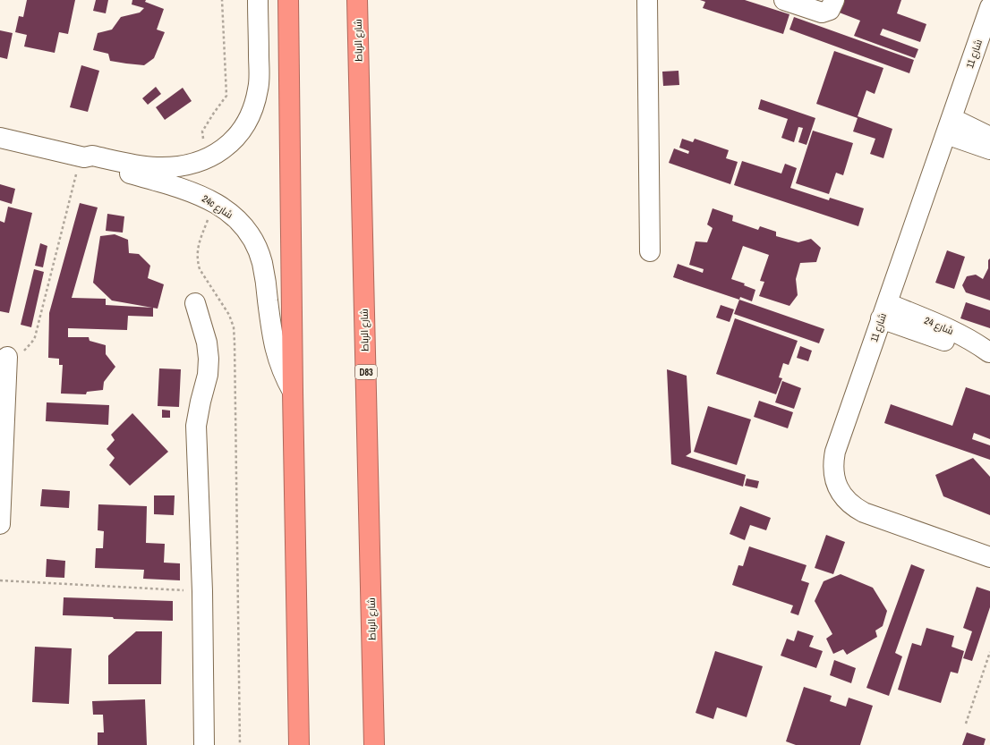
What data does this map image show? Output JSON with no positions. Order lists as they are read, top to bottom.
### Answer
{
  "streets": {
    "highway": ["شارع الرباط", "D83"],
    "street": ["شارع 11", "24c شارع", "شارع 24"]
  },
  "crossings": [
    ["شارع 11", "شارع 24"]
  ]
}
